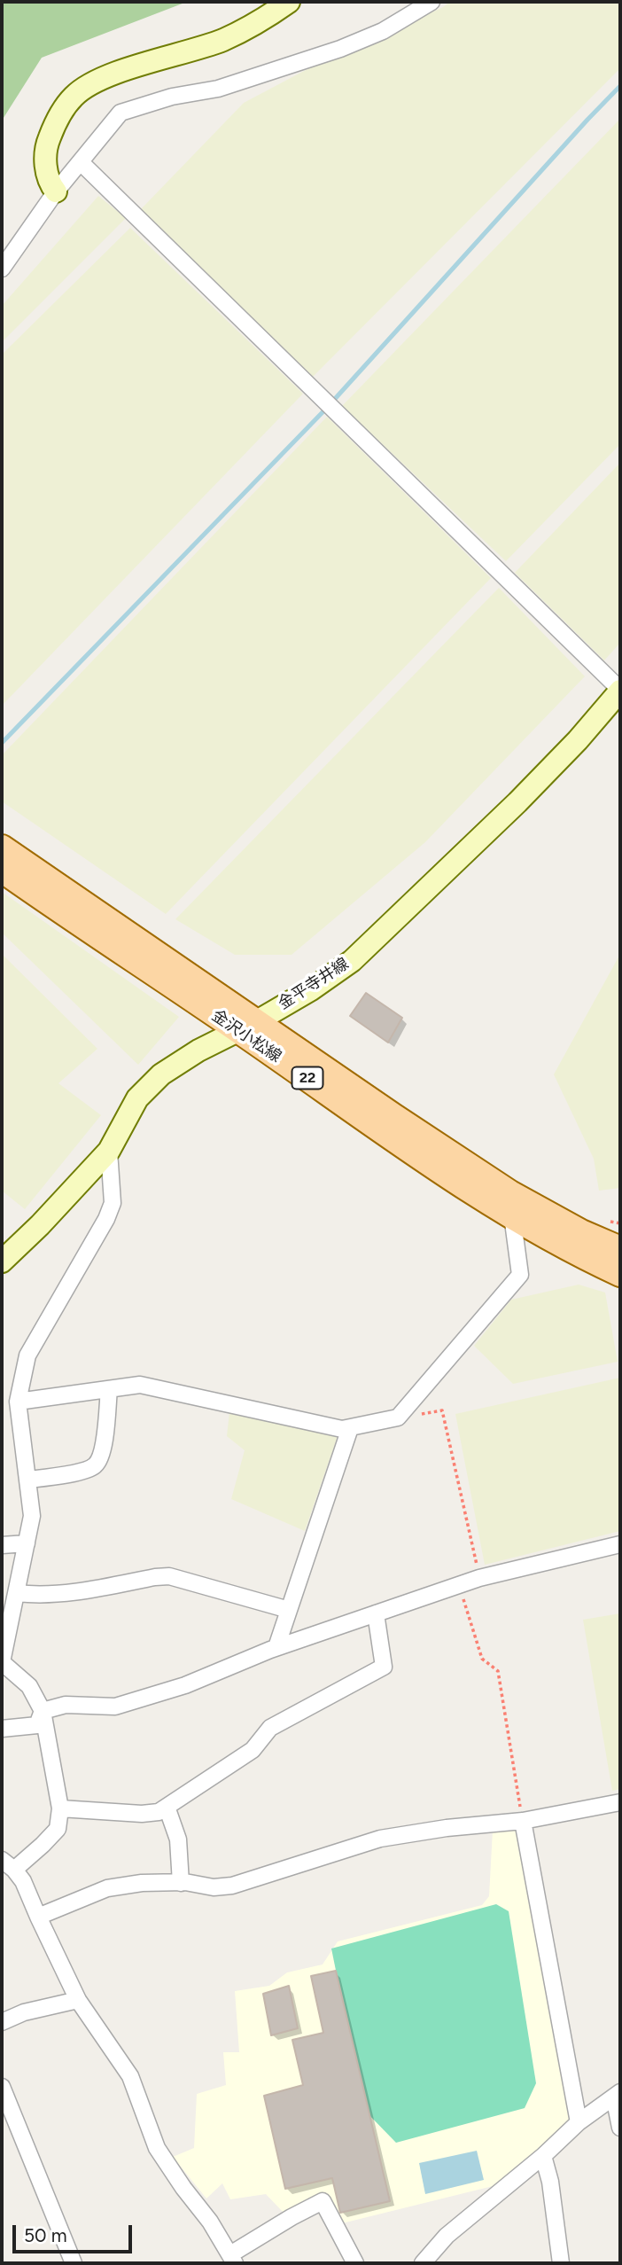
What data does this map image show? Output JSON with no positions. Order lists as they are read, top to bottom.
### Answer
{
  "streets": {
    "main road": ["金平寺井線", "金沢小松線", "22"]
  },
  "crossings": [
    ["金平寺井線", "金沢小松線"]
  ],
  "scale_bar": "50 m"
}
